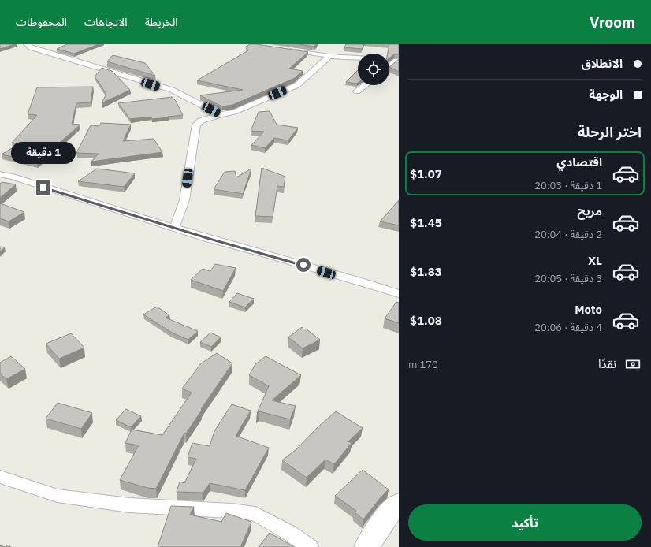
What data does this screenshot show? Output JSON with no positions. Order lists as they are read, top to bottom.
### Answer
{
  "page": {
    "header": "Vroom",
    "nav": ["الخريطة", "الاتجاهات", "المحفوظات"],
    "banner": ["الانطلاق", "الوجهة"],
    "heading": "اختر الرحلة",
    "bubble": "1 دقيقة",
    "list": [
      {
        "name": "اقتصادي",
        "note": "1 دقيقة · 20:03",
        "value": "$1.07"
      },
      {
        "name": "مريح",
        "note": "2 دقيقة · 20:04",
        "value": "$1.45"
      },
      {
        "name": "XL",
        "note": "3 دقيقة · 20:05",
        "value": "$1.83"
      },
      {
        "name": "Moto",
        "note": "4 دقيقة · 20:06",
        "value": "$1.08"
      }
    ],
    "pay": ["نقدًا", "170 m"],
    "buttons": "تأكيد"
  }
}
